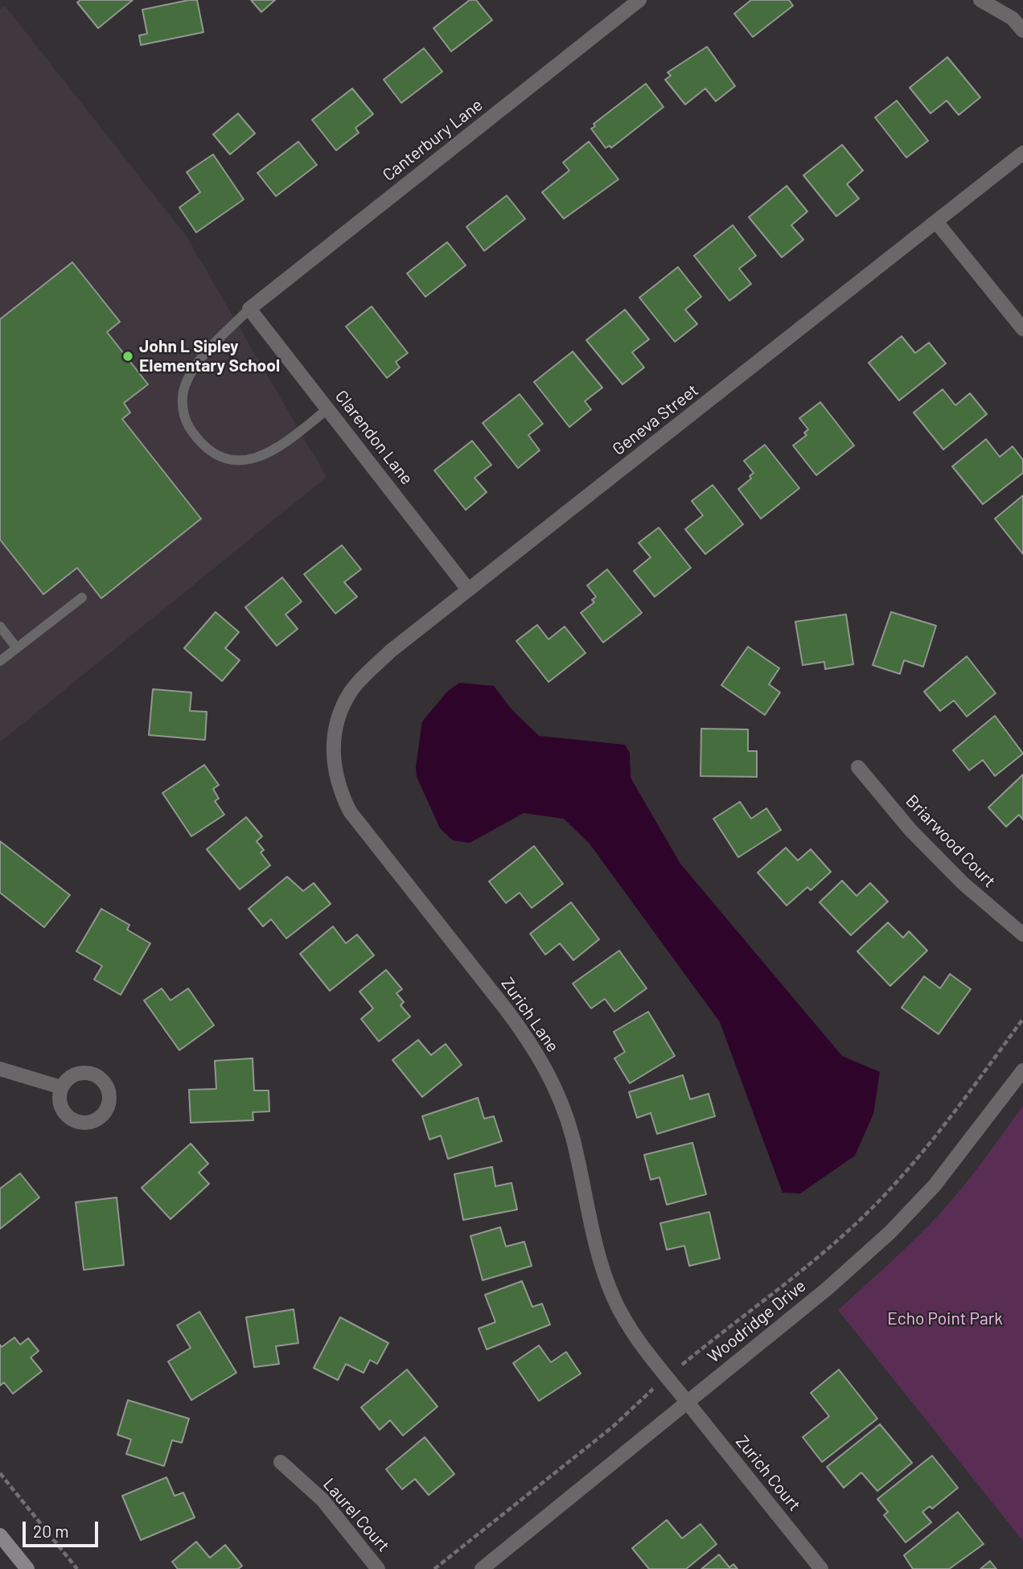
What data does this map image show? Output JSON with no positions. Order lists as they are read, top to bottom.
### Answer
{
  "streets": {
    "street": [
      "Canterbury Lane",
      "Geneva Street",
      "Clarendon Lane",
      "Briarwood Court",
      "Zurich Lane",
      "Woodridge Drive",
      "Zurich Court",
      "Laurel Court"
    ]
  },
  "crossings": [
    ["Canterbury Lane", "Clarendon Lane"],
    ["Geneva Street", "Clarendon Lane"],
    ["Geneva Street", "Zurich Lane"],
    ["Zurich Lane", "Woodridge Drive"],
    ["Zurich Lane", "Zurich Court"],
    ["Woodridge Drive", "Zurich Court"]
  ],
  "parks": ["Echo Point Park"],
  "places": ["John L Sipley Elementary School"],
  "scale_bar": "20 m"
}
